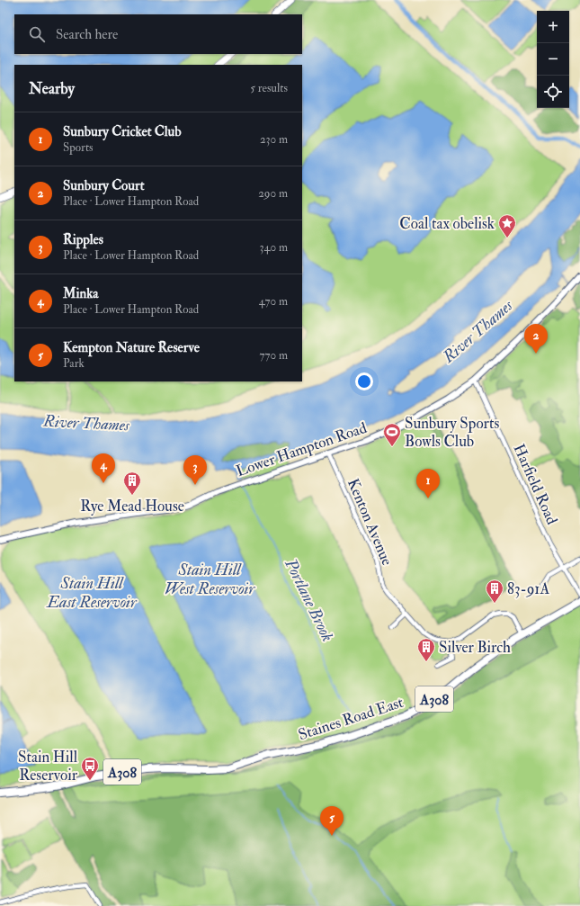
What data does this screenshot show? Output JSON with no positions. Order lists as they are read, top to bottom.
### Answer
{
  "streets": {
    "highway": ["A308", "Staines Road East"],
    "street": ["Lower Hampton Road", "Harfield Road", "Kenton Avenue"]
  },
  "crossings": [
    ["Lower Hampton Road", "Harfield Road"],
    ["Lower Hampton Road", "Kenton Avenue"]
  ],
  "water": [
    "River Thames",
    "Stain Hill West Reservoir",
    "Stain Hill East Reservoir",
    "Portlane Brook"
  ],
  "places": {
    "place": ["Coal tax obelisk"],
    "sports": ["Sunbury Sports Bowls Club"],
    "building": ["Rye Mead House", "83-91A", "Silver Birch"],
    "bus stop": ["Stain Hill Reservoir"]
  },
  "page": {
    "map_buttons": ["+", "−"],
    "search": "Search here",
    "heading": ["Nearby", "5 results"],
    "list": [
      {
        "mark": "1",
        "name": "Sunbury Cricket Club",
        "note": "Sports",
        "value": "230 m"
      },
      {
        "mark": "2",
        "name": "Sunbury Court",
        "note": "Place · Lower Hampton Road",
        "value": "290 m"
      },
      {
        "mark": "3",
        "name": "Ripples",
        "note": "Place · Lower Hampton Road",
        "value": "340 m"
      },
      {
        "mark": "4",
        "name": "Minka",
        "note": "Place · Lower Hampton Road",
        "value": "470 m"
      },
      {
        "mark": "5",
        "name": "Kempton Nature Reserve",
        "note": "Park",
        "value": "770 m"
      }
    ],
    "pins": [
      "2",
      "4",
      "3",
      "1",
      "5"
    ]
  }
}
